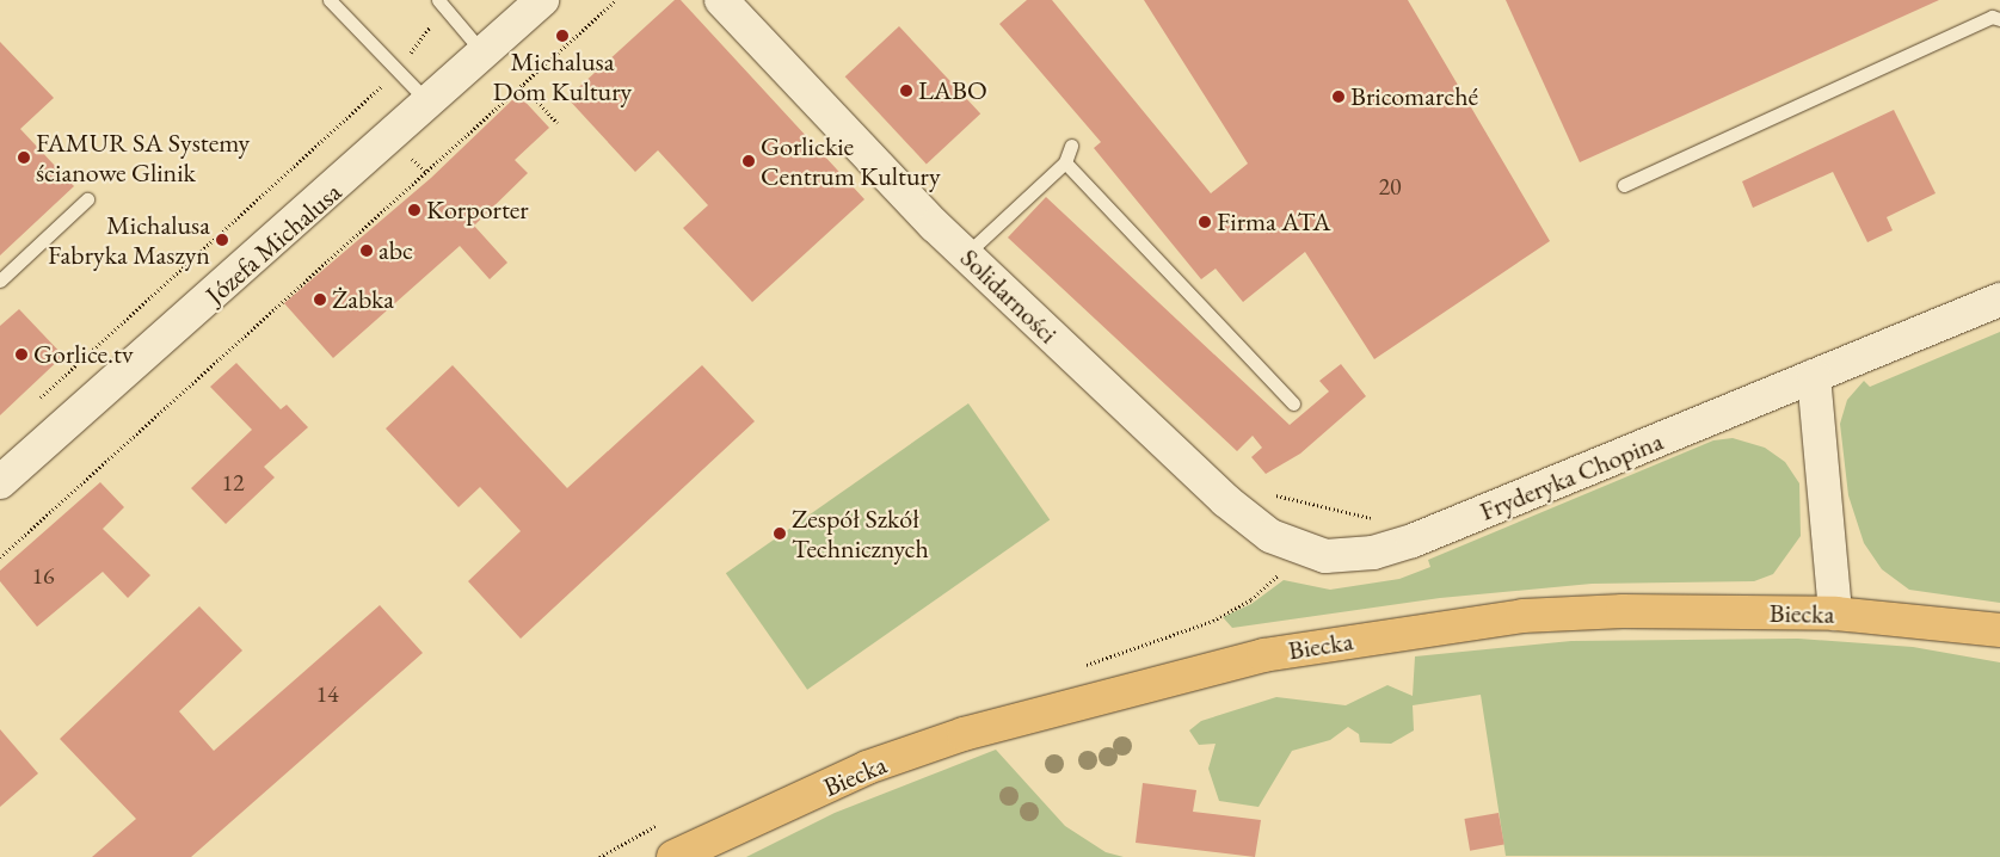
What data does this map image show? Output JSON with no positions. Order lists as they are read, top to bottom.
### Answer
{
  "streets": {
    "main road": ["Biecka"],
    "street": ["Józefa Michalusa", "Solidarności", "Fryderyka Chopina"]
  },
  "crossings": [
    ["Solidarności", "Fryderyka Chopina"]
  ],
  "places": [
    "Michalusa Dom Kultury",
    "LABO",
    "Bricomarché",
    "FAMUR SA Systemy ścianowe Glinik",
    "Gorlickie Centrum Kultury",
    "Korporter",
    "Firma ATA",
    "Michalusa Fabryka Maszyn",
    "abc",
    "Żabka",
    "Gorlice.tv",
    "Zespół Szkół Technicznych"
  ],
  "house_numbers": [
    "20",
    "12",
    "16",
    "14"
  ]
}
